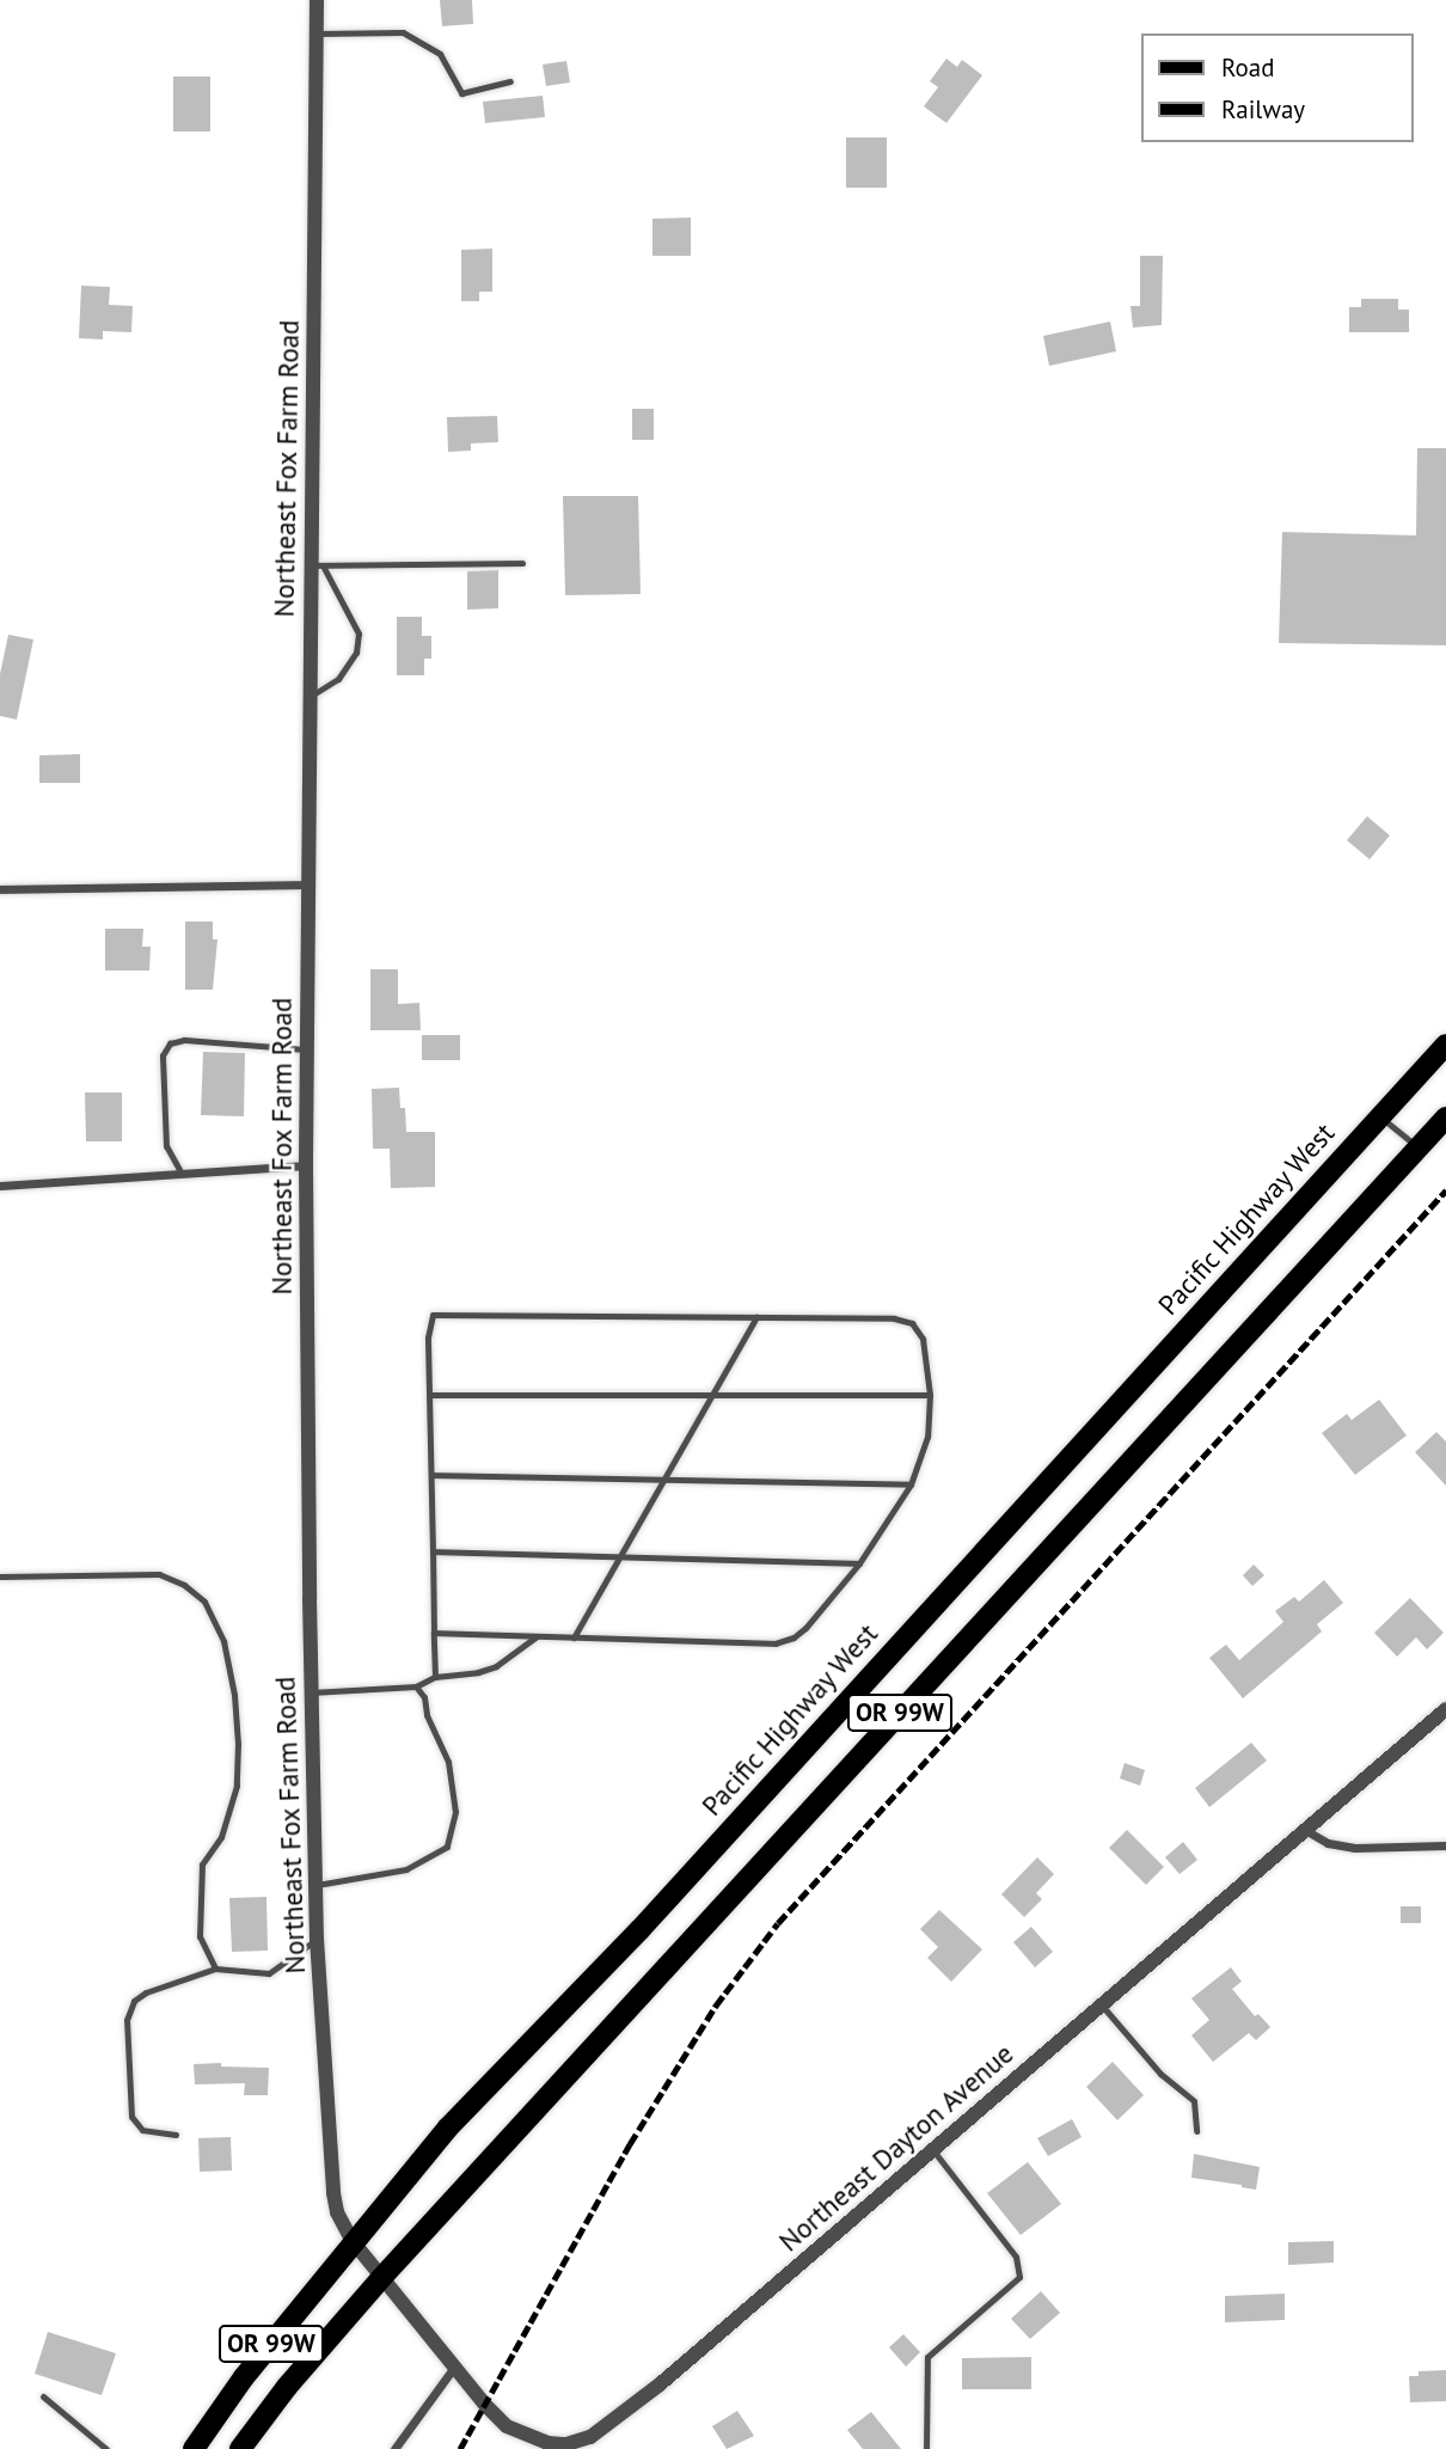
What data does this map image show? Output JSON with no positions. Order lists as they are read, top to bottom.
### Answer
{
  "streets": {
    "main road": ["Pacific Highway West", "OR 99W"],
    "street": ["Northeast Fox Farm Road", "Northeast Dayton Avenue"]
  },
  "crossings": [
    ["Northeast Fox Farm Road", "Pacific Highway West"],
    ["Northeast Fox Farm Road", "OR 99W"],
    ["Northeast Fox Farm Road", "Northeast Dayton Avenue"],
    ["OR 99W", "Northeast Dayton Avenue"]
  ],
  "legend": ["Road", "Railway"]
}
